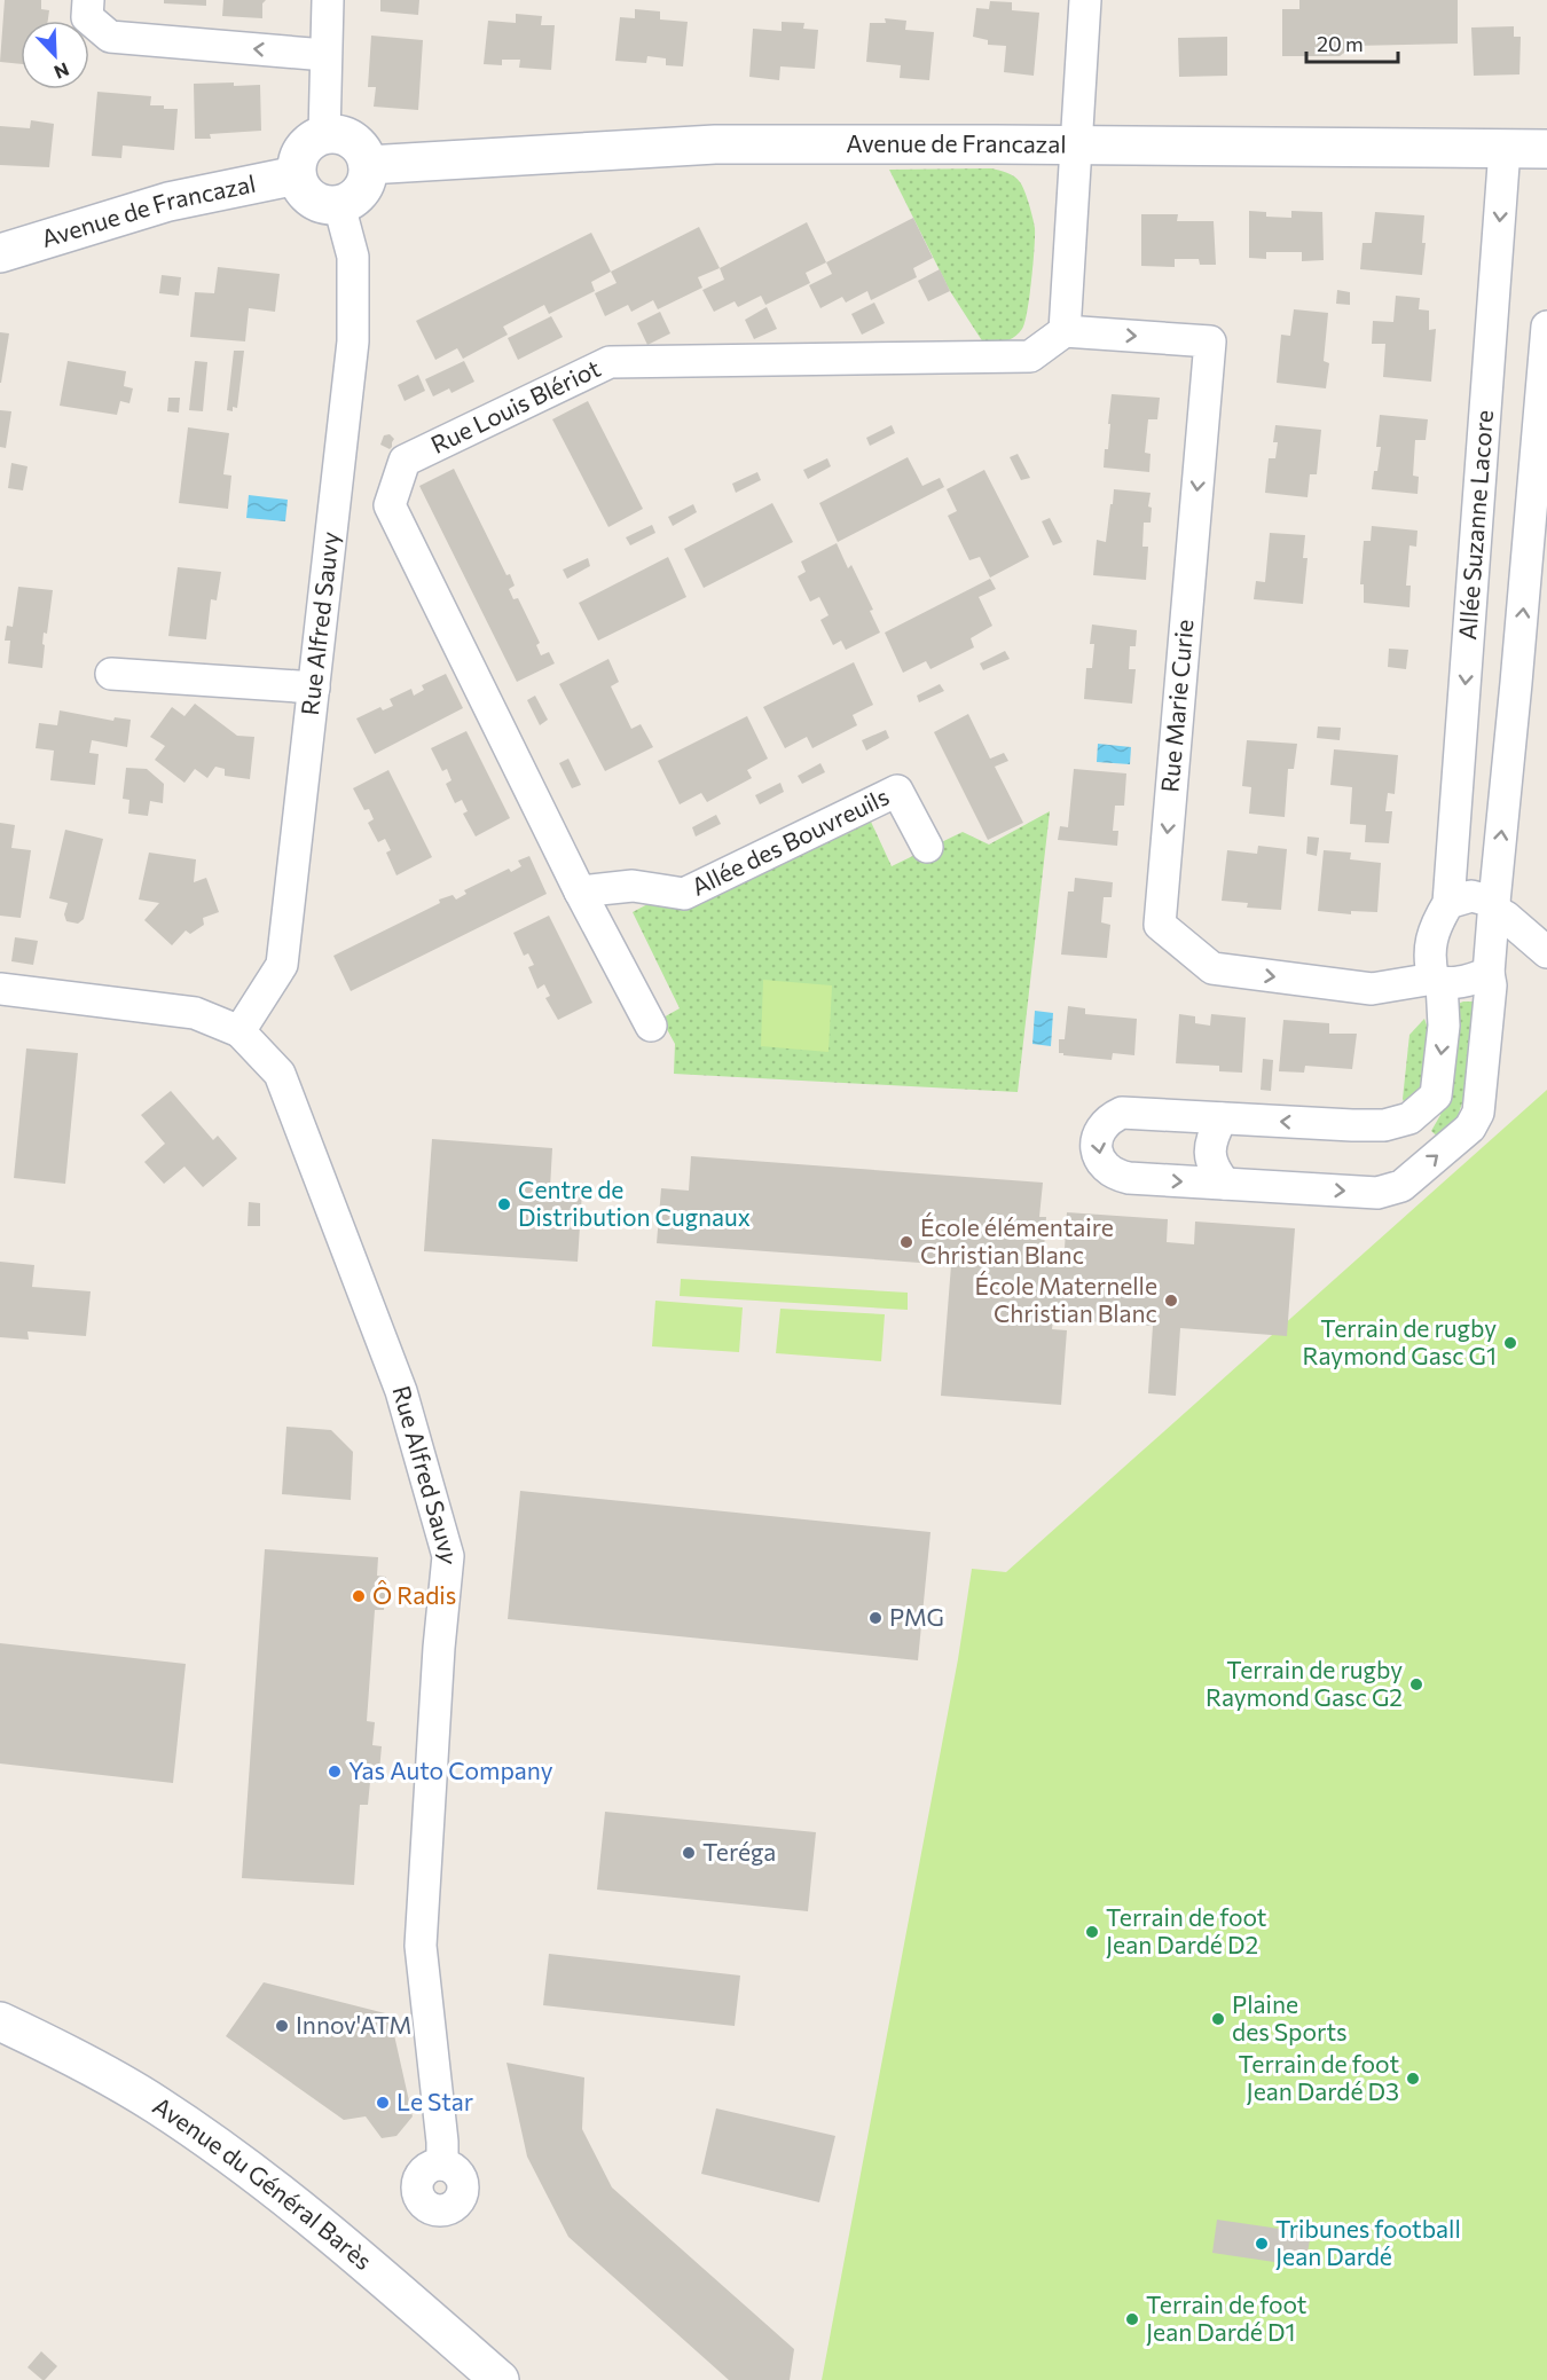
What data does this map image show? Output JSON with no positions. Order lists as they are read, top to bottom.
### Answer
{
  "streets": {
    "street": [
      "Avenue de Francazal",
      "Rue Louis Blériot",
      "Allée Suzanne Lacore",
      "Rue Alfred Sauvy",
      "Rue Marie Curie",
      "Allée des Bouvreuils",
      "Avenue du Général Barès"
    ]
  },
  "crossings": [
    ["Avenue de Francazal", "Allée Suzanne Lacore"],
    ["Avenue de Francazal", "Rue Alfred Sauvy"],
    ["Rue Louis Blériot", "Rue Marie Curie"],
    ["Rue Louis Blériot", "Allée des Bouvreuils"],
    ["Allée Suzanne Lacore", "Rue Marie Curie"]
  ],
  "places": [
    "Centre de Distribution Cugnaux",
    "École élémentaire Christian Blanc",
    "École Maternelle Christian Blanc",
    "Terrain de rugby Raymond Gasc G1",
    "Ô Radis",
    "PMG",
    "Terrain de rugby Raymond Gasc G2",
    "Yas Auto Company",
    "Teréga",
    "Terrain de foot Jean Dardé D2",
    "Plaine des Sports",
    "Innov'ATM",
    "Terrain de foot Jean Dardé D3",
    "Le Star",
    "Tribunes football Jean Dardé",
    "Terrain de foot Jean Dardé D1"
  ],
  "scale_bar": "20 m",
  "north": "bottom right"
}
